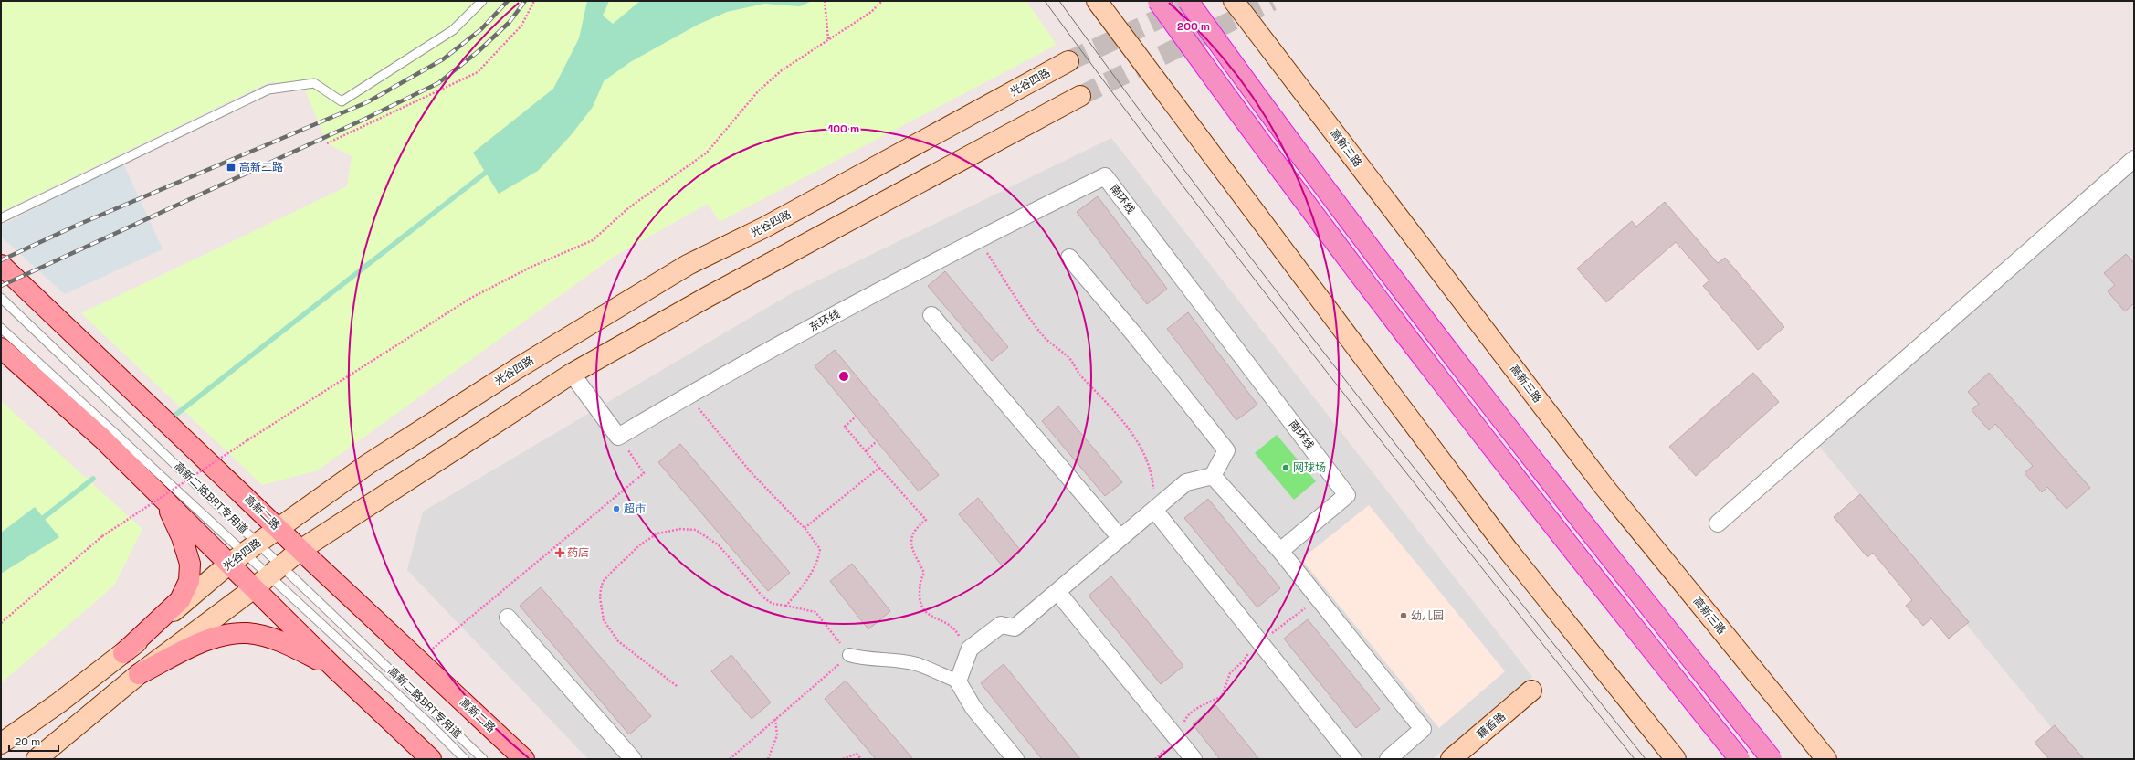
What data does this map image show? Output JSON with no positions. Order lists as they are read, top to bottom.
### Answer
{
  "streets": {
    "main road": [
      "光谷四路",
      "高新三路",
      "高新二路",
      "藕香路"
    ],
    "street": ["南环线", "东环线"],
    "lane": ["高新二路BRT专用道"]
  },
  "crossings": [
    ["光谷四路", "高新二路BRT专用道"],
    ["光谷四路", "高新二路"],
    ["南环线", "东环线"]
  ],
  "places": {
    "transit": ["高新二路"],
    "other": ["网球场", "超市", "幼儿园"],
    "health": ["药店"]
  },
  "scale_bar": "20 m",
  "rings": ["200 m", "100 m"]
}
